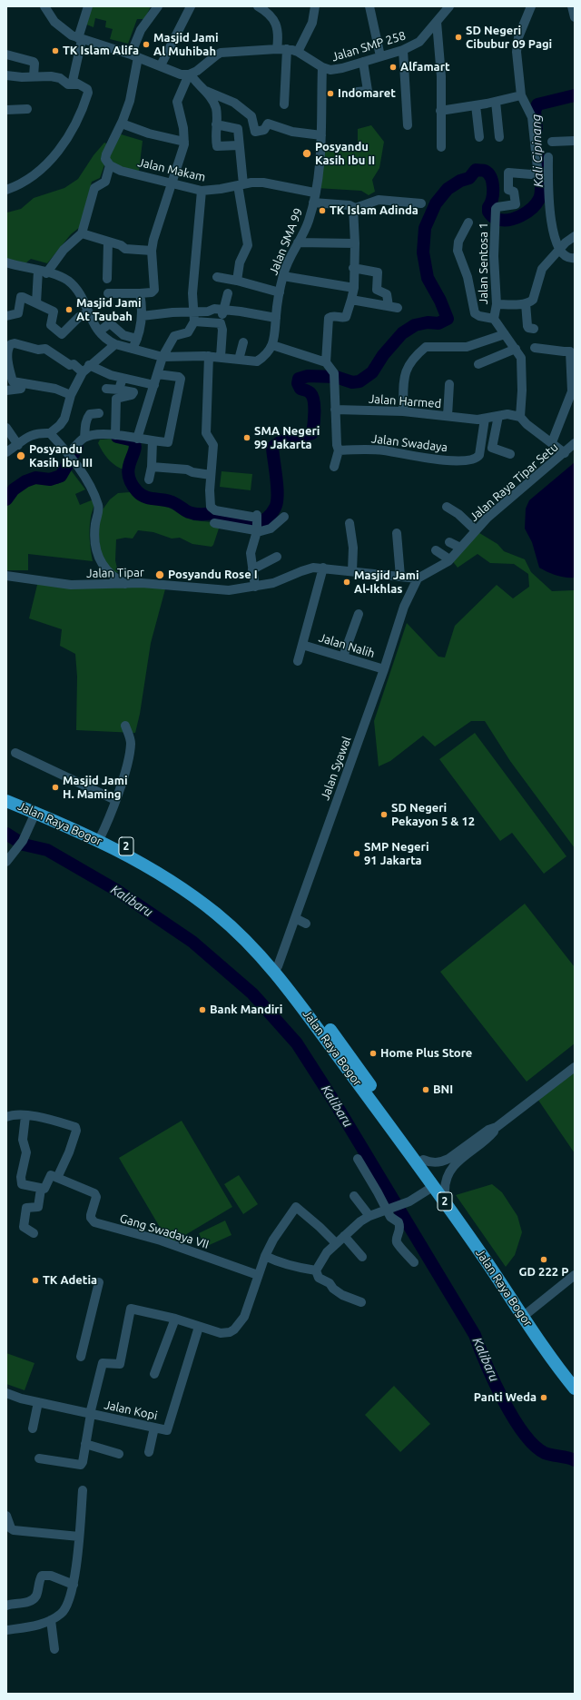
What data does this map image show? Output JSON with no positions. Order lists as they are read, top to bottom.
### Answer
{
  "streets": {
    "highway": ["Jalan Raya Bogor", "2"],
    "street": [
      "Jalan SMP 258",
      "Jalan Makam",
      "Jalan SMA 99",
      "Jalan Sentosa 1",
      "Jalan Harmed",
      "Jalan Swadaya",
      "Jalan Raya Tipar Setu",
      "Jalan Tipar",
      "Jalan Nalih",
      "Jalan Syawal",
      "Gang Swadaya VII",
      "Jalan Kopi"
    ]
  },
  "crossings": [
    ["Jalan SMP 258", "Jalan SMA 99"],
    ["Jalan Makam", "Jalan SMA 99"],
    ["Jalan Harmed", "Jalan Swadaya"],
    ["Jalan Raya Tipar Setu", "Jalan Tipar"],
    ["Jalan Raya Tipar Setu", "Jalan Syawal"],
    ["Jalan Tipar", "Jalan Syawal"],
    ["Jalan Nalih", "Jalan Syawal"],
    ["Jalan Syawal", "Jalan Raya Bogor"]
  ],
  "water": ["Kali Cipinang", "Kalibaru"],
  "places": [
    "SD Negeri Cibubur 09 Pagi",
    "Masjid Jami Al Muhibah",
    "TK Islam Alifa",
    "Alfamart",
    "Indomaret",
    "Posyandu Kasih Ibu II",
    "TK Islam Adinda",
    "Masjid Jami At Taubah",
    "SMA Negeri 99 Jakarta",
    "Posyandu Kasih Ibu III",
    "Posyandu Rose I",
    "Masjid Jami Al-Ikhlas",
    "Masjid Jami H. Maming",
    "SD Negeri Pekayon 5 & 12",
    "SMP Negeri 91 Jakarta",
    "Bank Mandiri",
    "Home Plus Store",
    "BNI",
    "GD 222 P",
    "TK Adetia",
    "Panti Weda"
  ]
}
